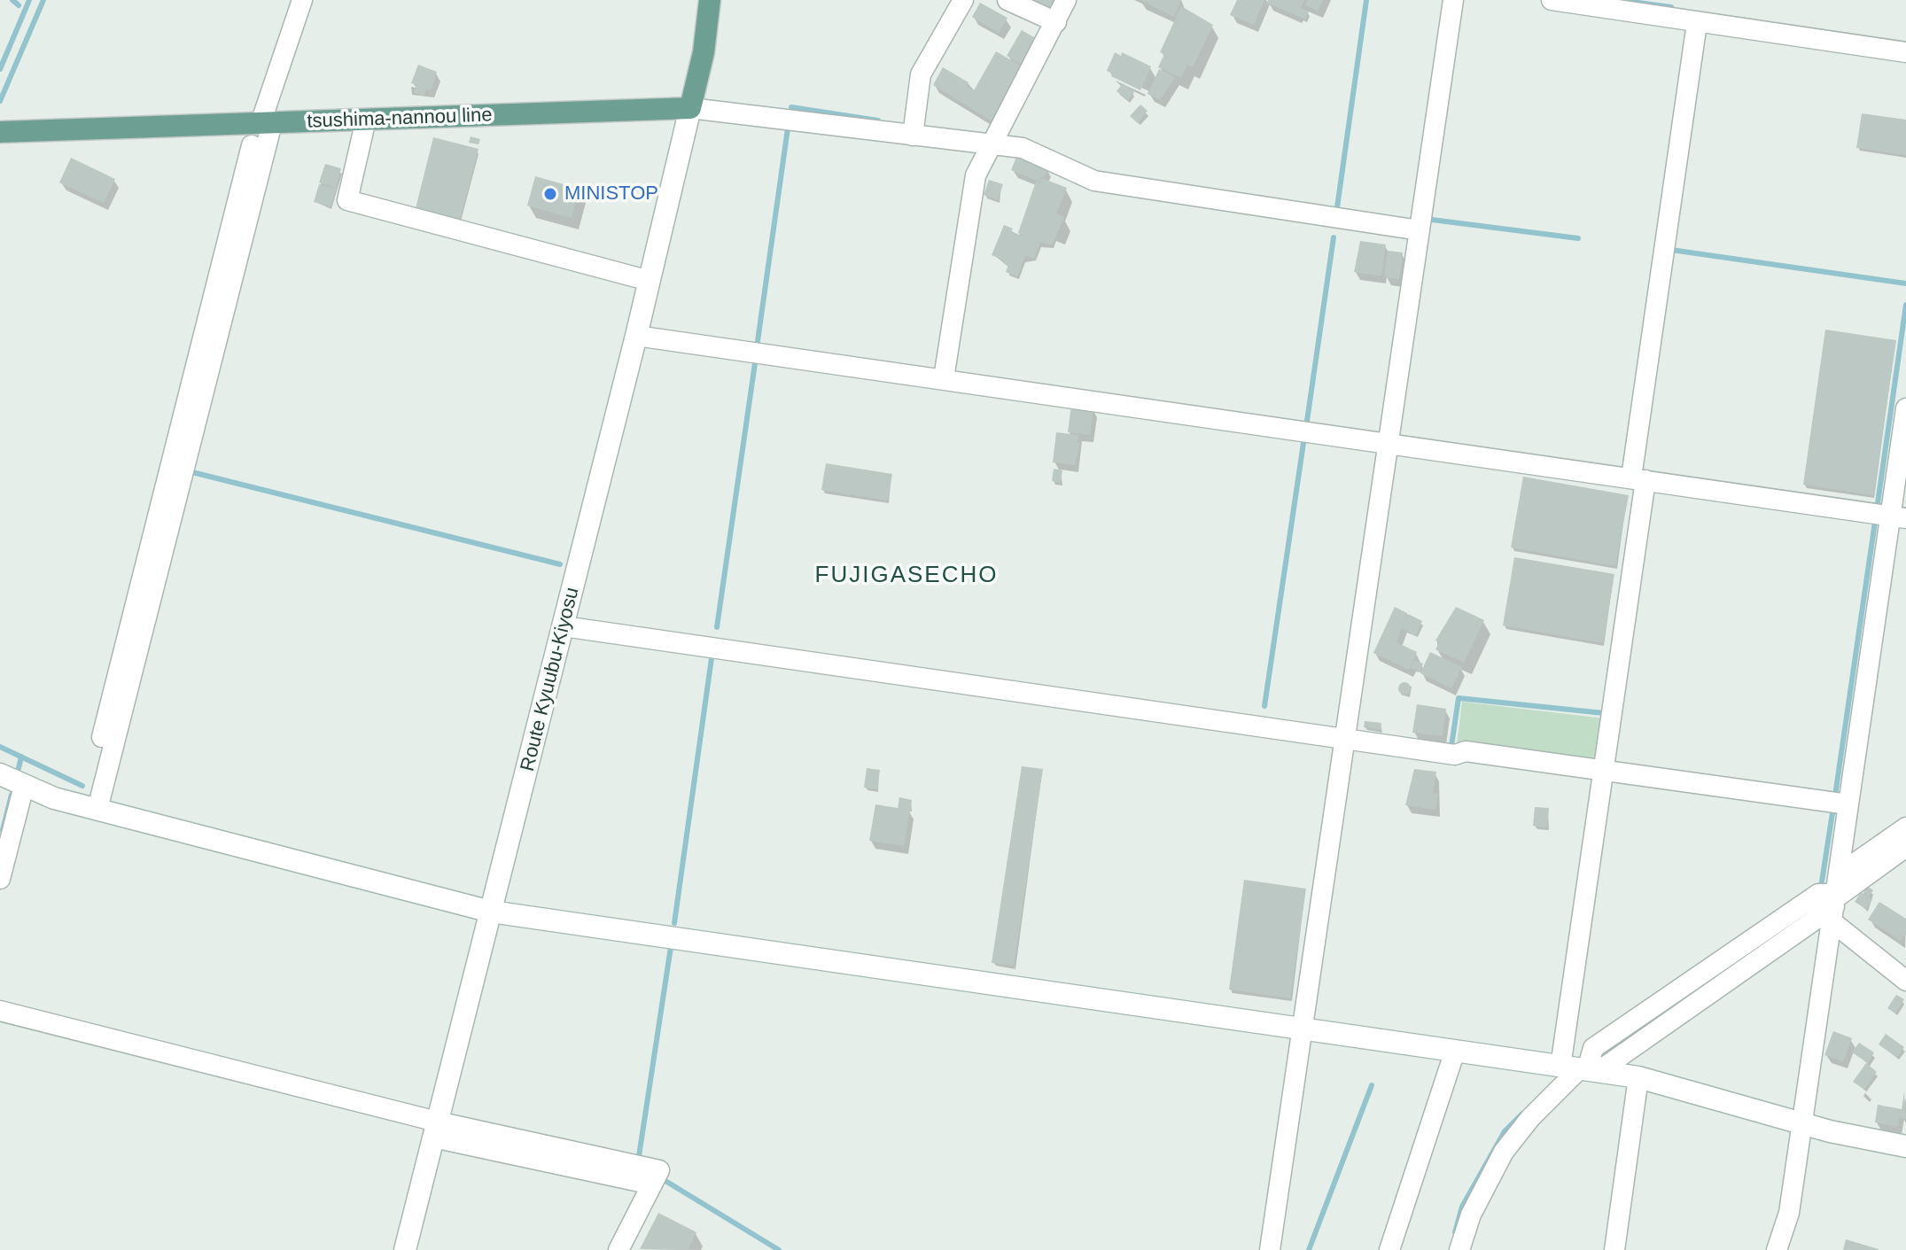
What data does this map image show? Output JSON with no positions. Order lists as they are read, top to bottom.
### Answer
{
  "streets": {
    "main road": ["tsushima-nannou line"],
    "street": ["Route Kyuubu-Kiyosu"]
  },
  "crossings": [
    ["tsushima-nannou line", "Route Kyuubu-Kiyosu"]
  ],
  "districts": ["FUJIGASECHO"],
  "places": ["MINISTOP"]
}
